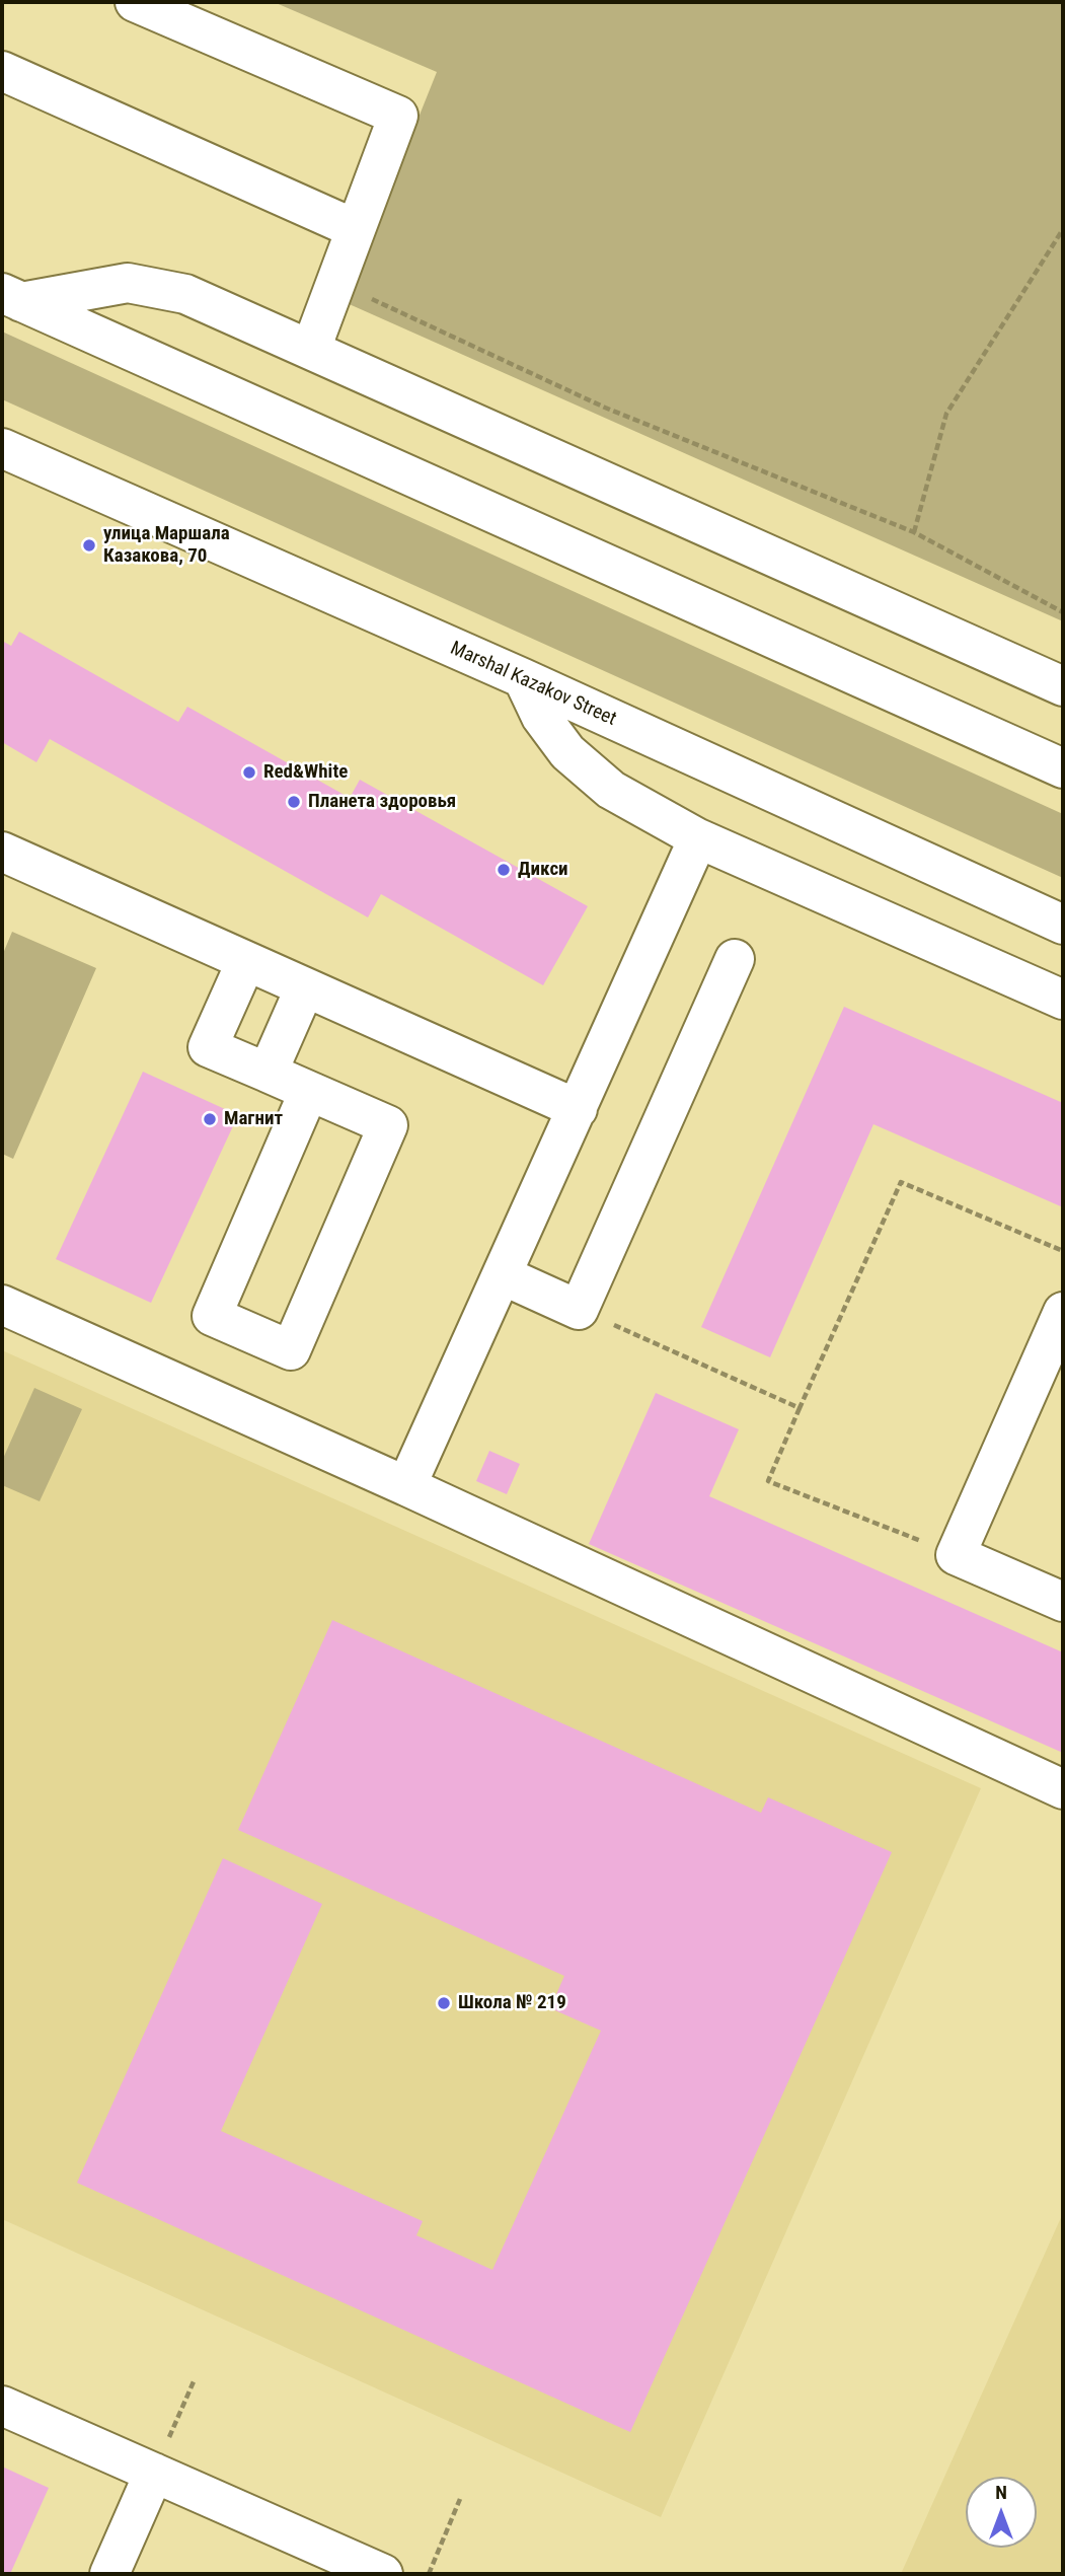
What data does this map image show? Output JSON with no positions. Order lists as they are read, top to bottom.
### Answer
{
  "streets": {
    "street": ["Marshal Kazakov Street"]
  },
  "places": [
    "улица Маршала Казакова, 70",
    "Red&White",
    "Планета здоровья",
    "Дикси",
    "Магнит",
    "Школа № 219"
  ],
  "north": "top"
}
